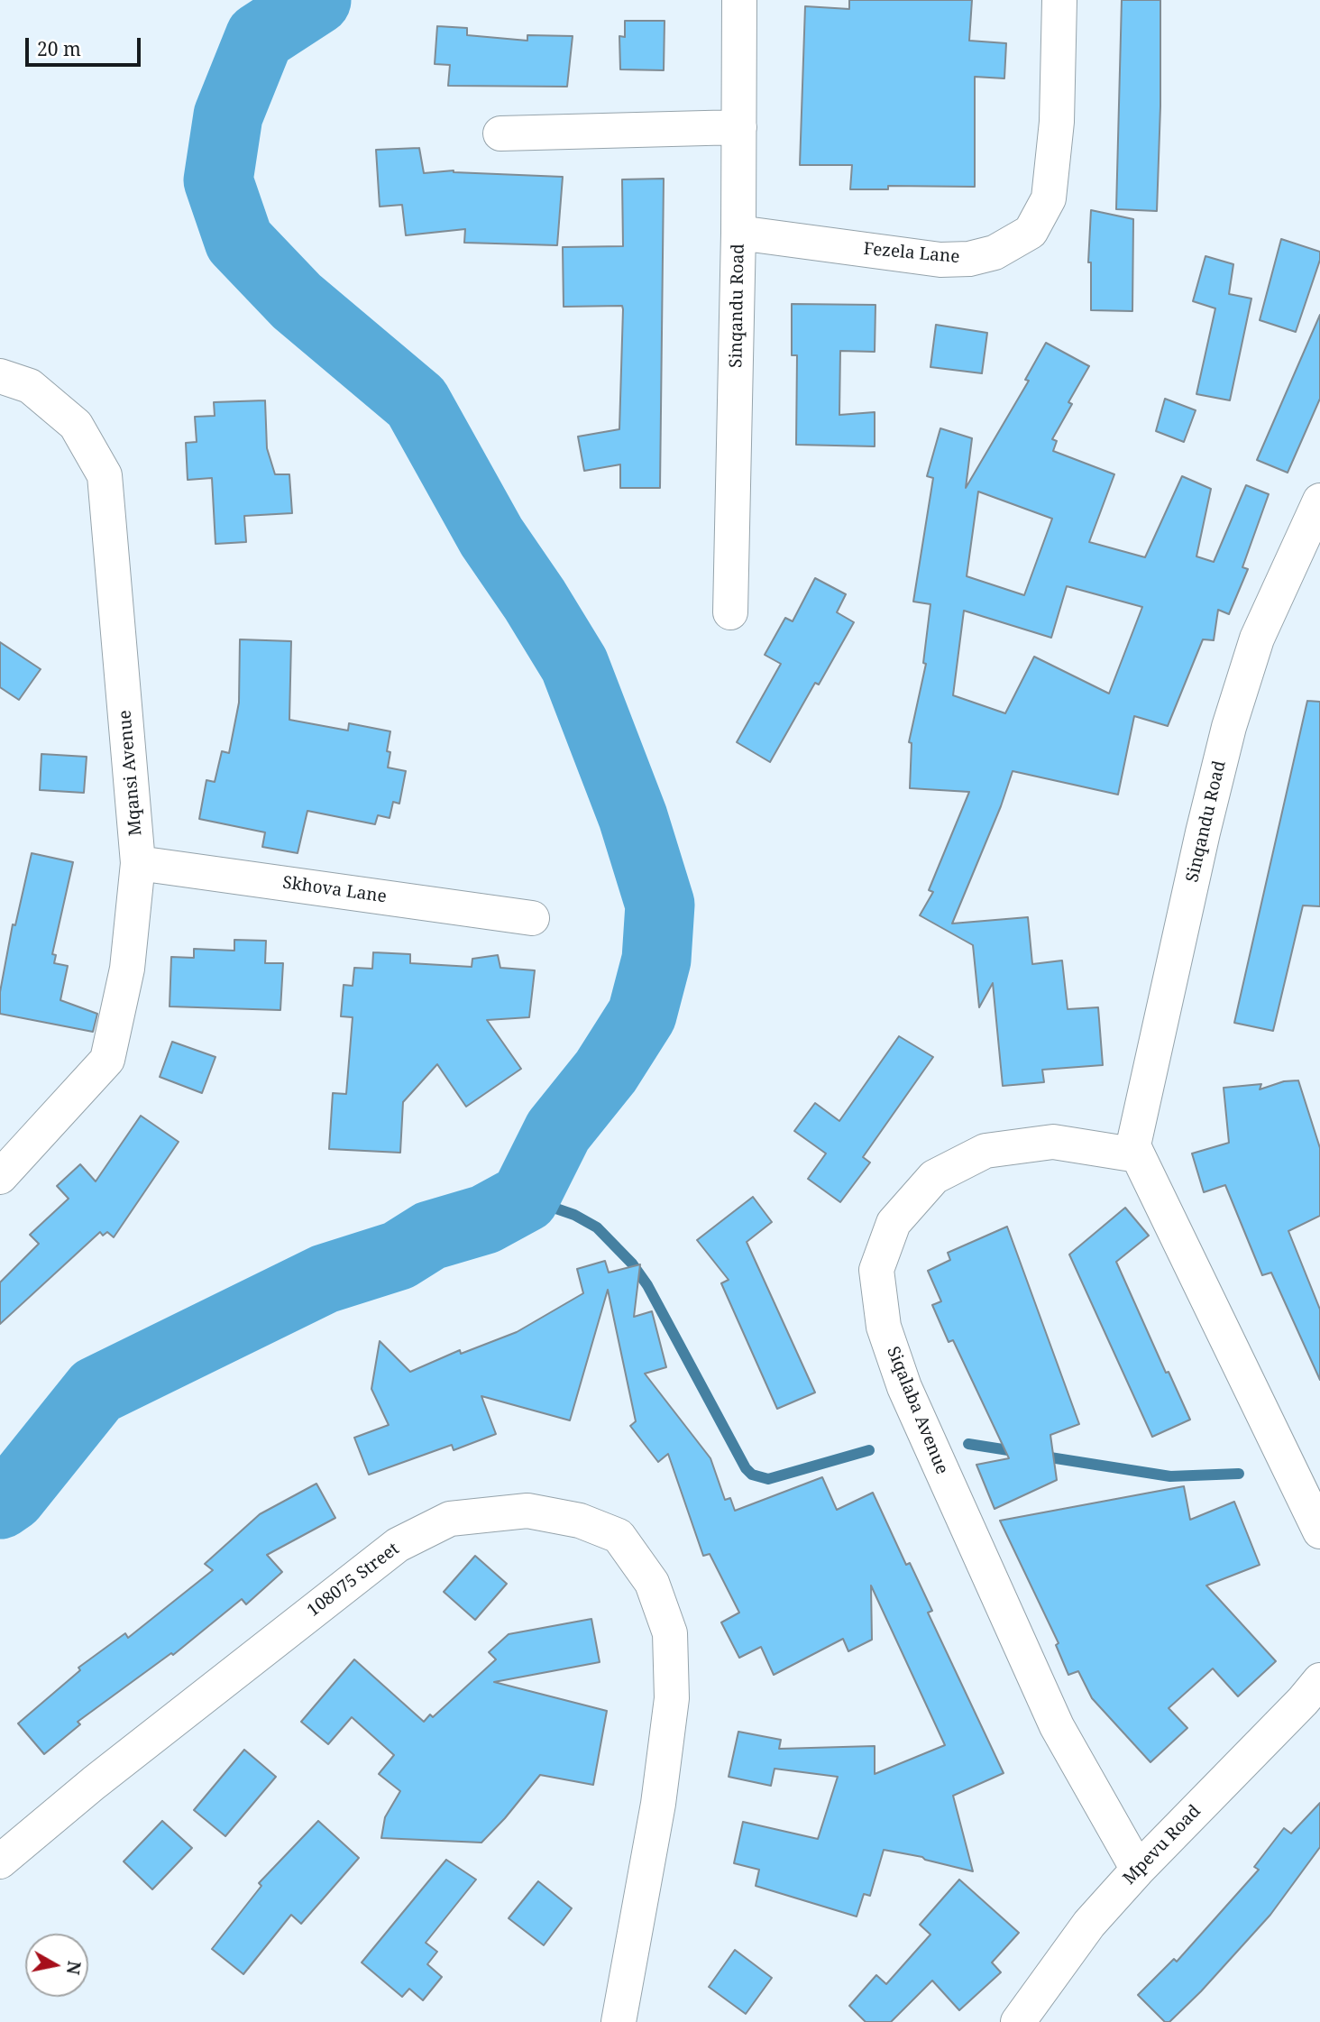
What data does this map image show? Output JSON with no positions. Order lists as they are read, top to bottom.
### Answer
{
  "streets": {
    "street": [
      "Fezela Lane",
      "Sinqandu Road",
      "Mqansi Avenue",
      "Skhova Lane",
      "Siqalaba Avenue",
      "108075 Street",
      "Mpevu Road"
    ]
  },
  "crossings": [
    ["Fezela Lane", "Sinqandu Road"],
    ["Sinqandu Road", "Siqalaba Avenue"],
    ["Mqansi Avenue", "Skhova Lane"],
    ["Siqalaba Avenue", "Mpevu Road"]
  ],
  "scale_bar": "20 m",
  "north": "right"
}
